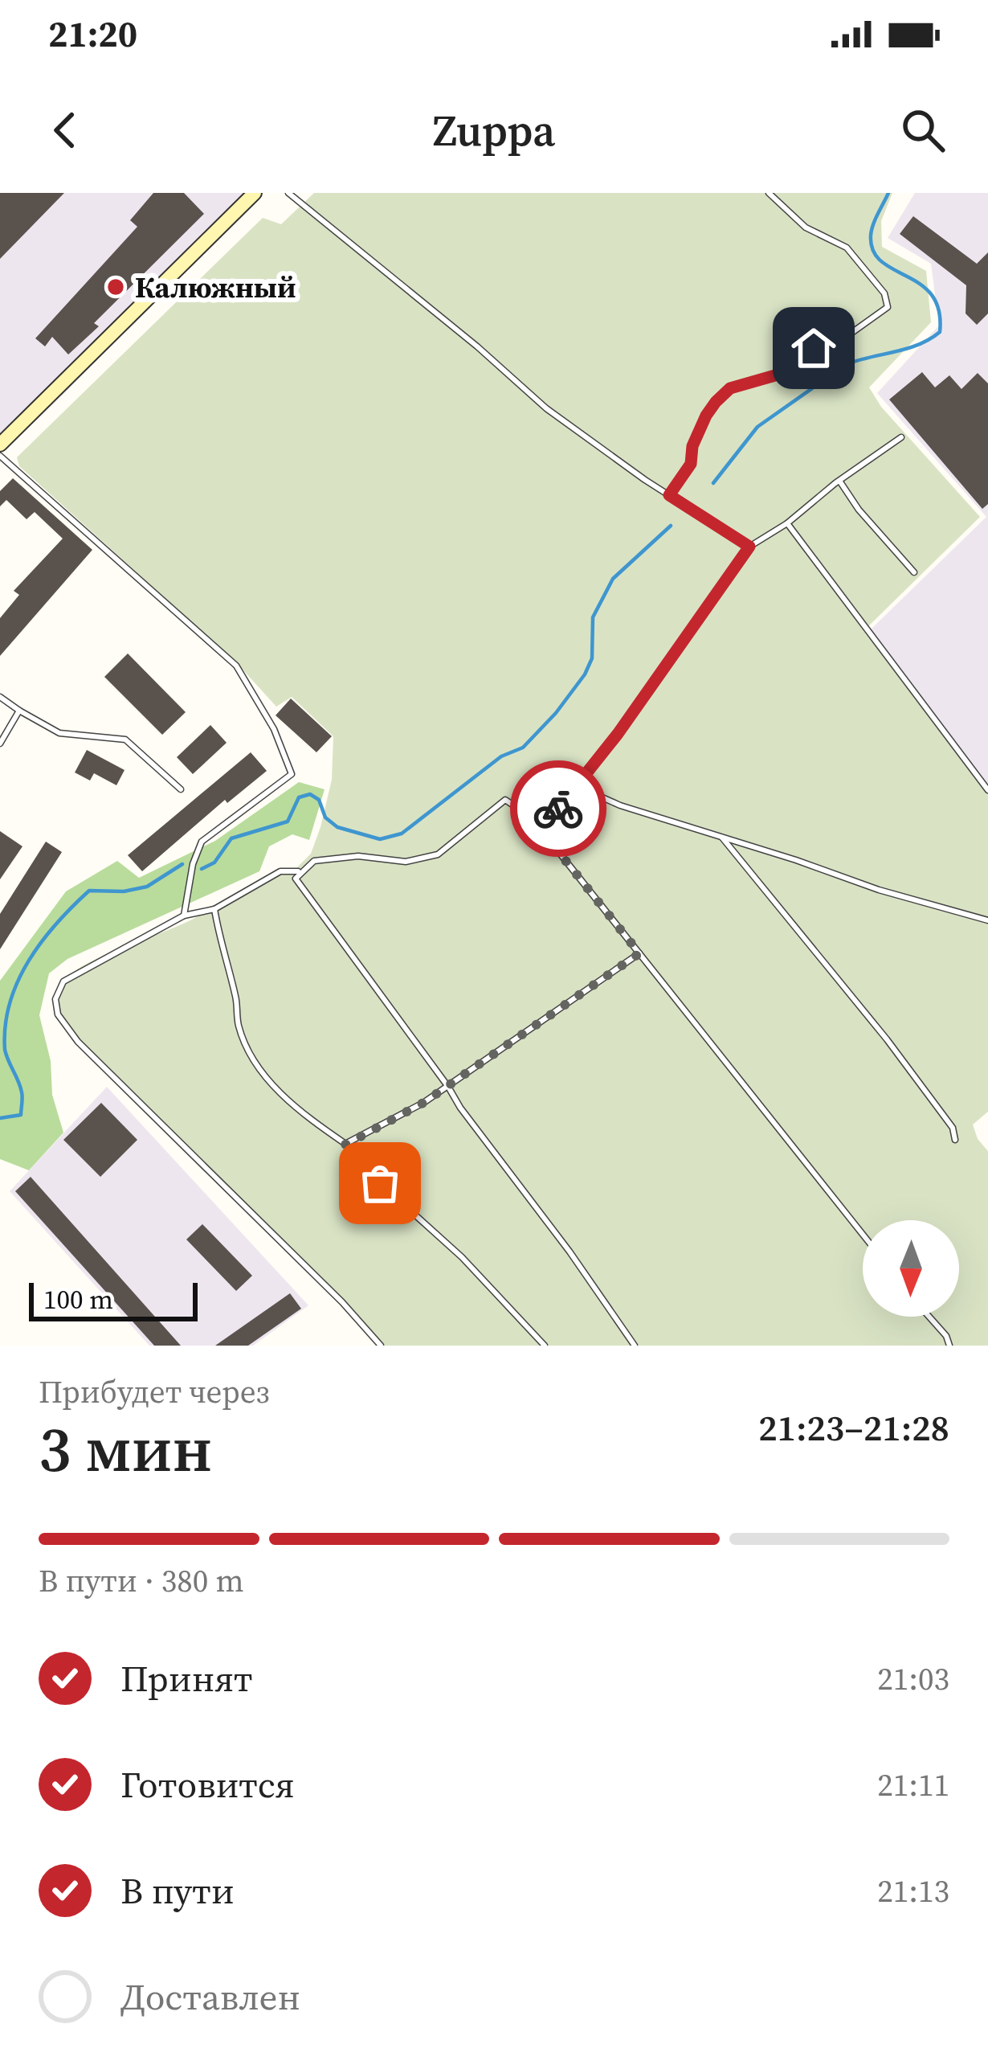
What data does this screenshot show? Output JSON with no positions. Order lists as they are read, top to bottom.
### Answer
{
  "places": ["Калюжный"],
  "scale_bar": "100 m",
  "north": "bottom",
  "page": {
    "status": "21:20",
    "header": "Zuppa",
    "scale": "100 m",
    "heading": ["3 мин", "Прибудет через", "21:23–21:28"],
    "bar": "В пути · 380 m",
    "list": [
      ["Принят", "21:03"],
      ["Готовится", "21:11"],
      ["В пути", "21:13"],
      "Доставлен"
    ]
  }
}
